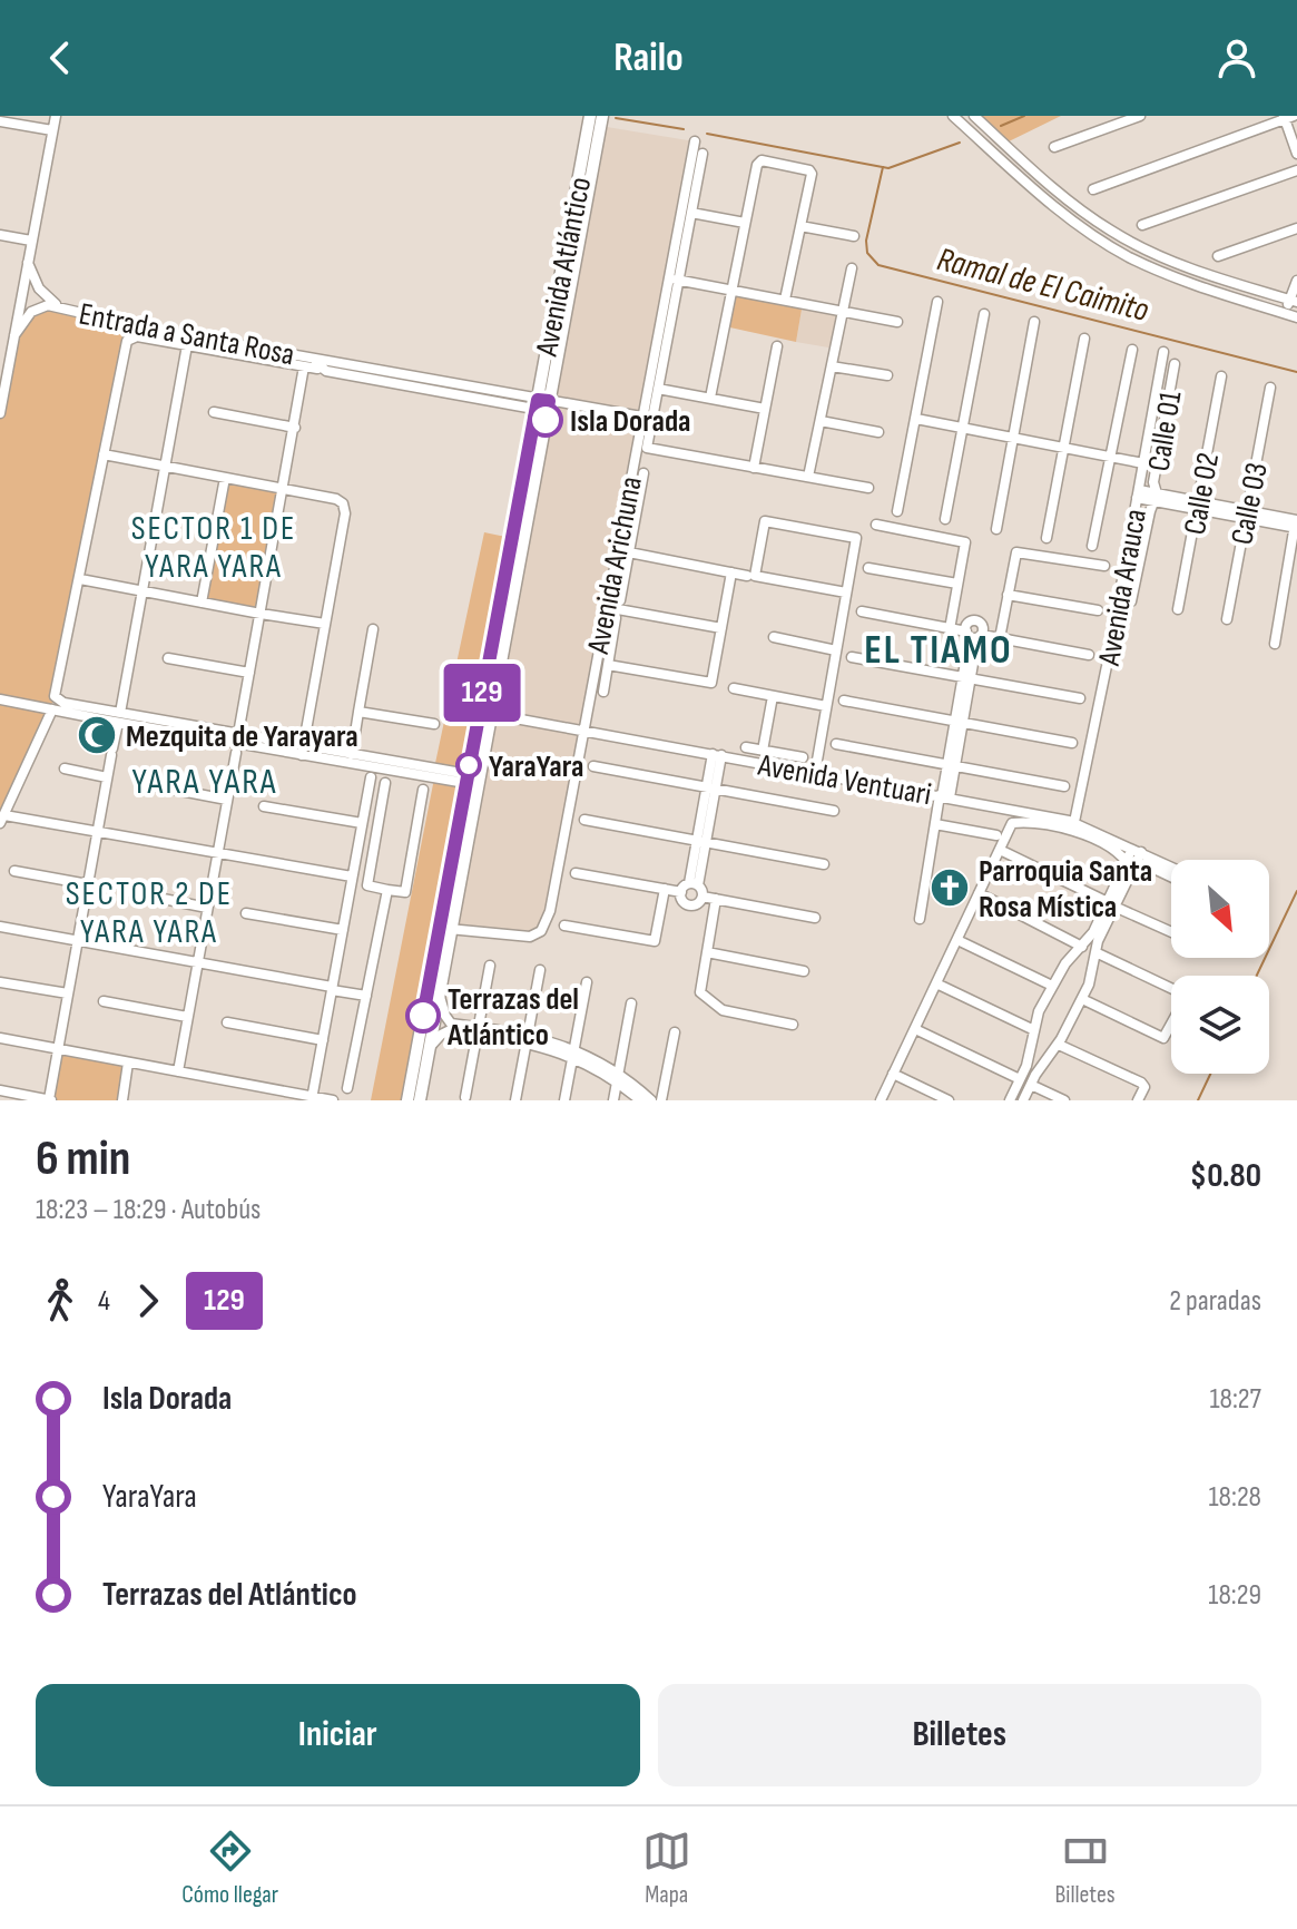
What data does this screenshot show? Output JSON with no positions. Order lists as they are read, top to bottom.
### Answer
{
  "streets": {
    "main road": ["Avenida Atlántico"],
    "street": [
      "Entrada a Santa Rosa",
      "Calle 01",
      "Calle 02",
      "Calle 03",
      "Avenida Arichuna",
      "Avenida Arauca",
      "Avenida Ventuari"
    ]
  },
  "crossings": [
    ["Avenida Atlántico", "Entrada a Santa Rosa"],
    ["Avenida Atlántico", "Avenida Arichuna"],
    ["Avenida Atlántico", "Avenida Ventuari"],
    ["Entrada a Santa Rosa", "Avenida Arichuna"],
    ["Avenida Arichuna", "Avenida Ventuari"],
    ["Avenida Arauca", "Avenida Ventuari"]
  ],
  "districts": [
    "SECTOR 1 DE YARA YARA",
    "EL TIAMO",
    "YARA YARA",
    "SECTOR 2 DE YARA YARA"
  ],
  "water": ["Ramal de El Caimito"],
  "places": {
    "other": ["Isla Dorada", "YaraYara", "Terrazas del Atlántico"],
    "mosque": ["Mezquita de Yarayara"],
    "church": ["Parroquia Santa Rosa Mística"]
  },
  "lines": ["bus line 129"],
  "north": "bottom right",
  "page": {
    "header": "Railo",
    "on_map": "129",
    "heading": ["6 min", "18:23 – 18:29 · Autobús", "$0.80"],
    "legs": ["4", "129", "2 paradas"],
    "list": [
      {
        "name": "Isla Dorada",
        "value": "18:27"
      },
      {
        "name": "YaraYara",
        "value": "18:28"
      },
      {
        "name": "Terrazas del Atlántico",
        "value": "18:29"
      }
    ],
    "buttons": ["Iniciar", "Billetes"],
    "tabs": ["Cómo llegar", "Mapa", "Billetes"]
  }
}
